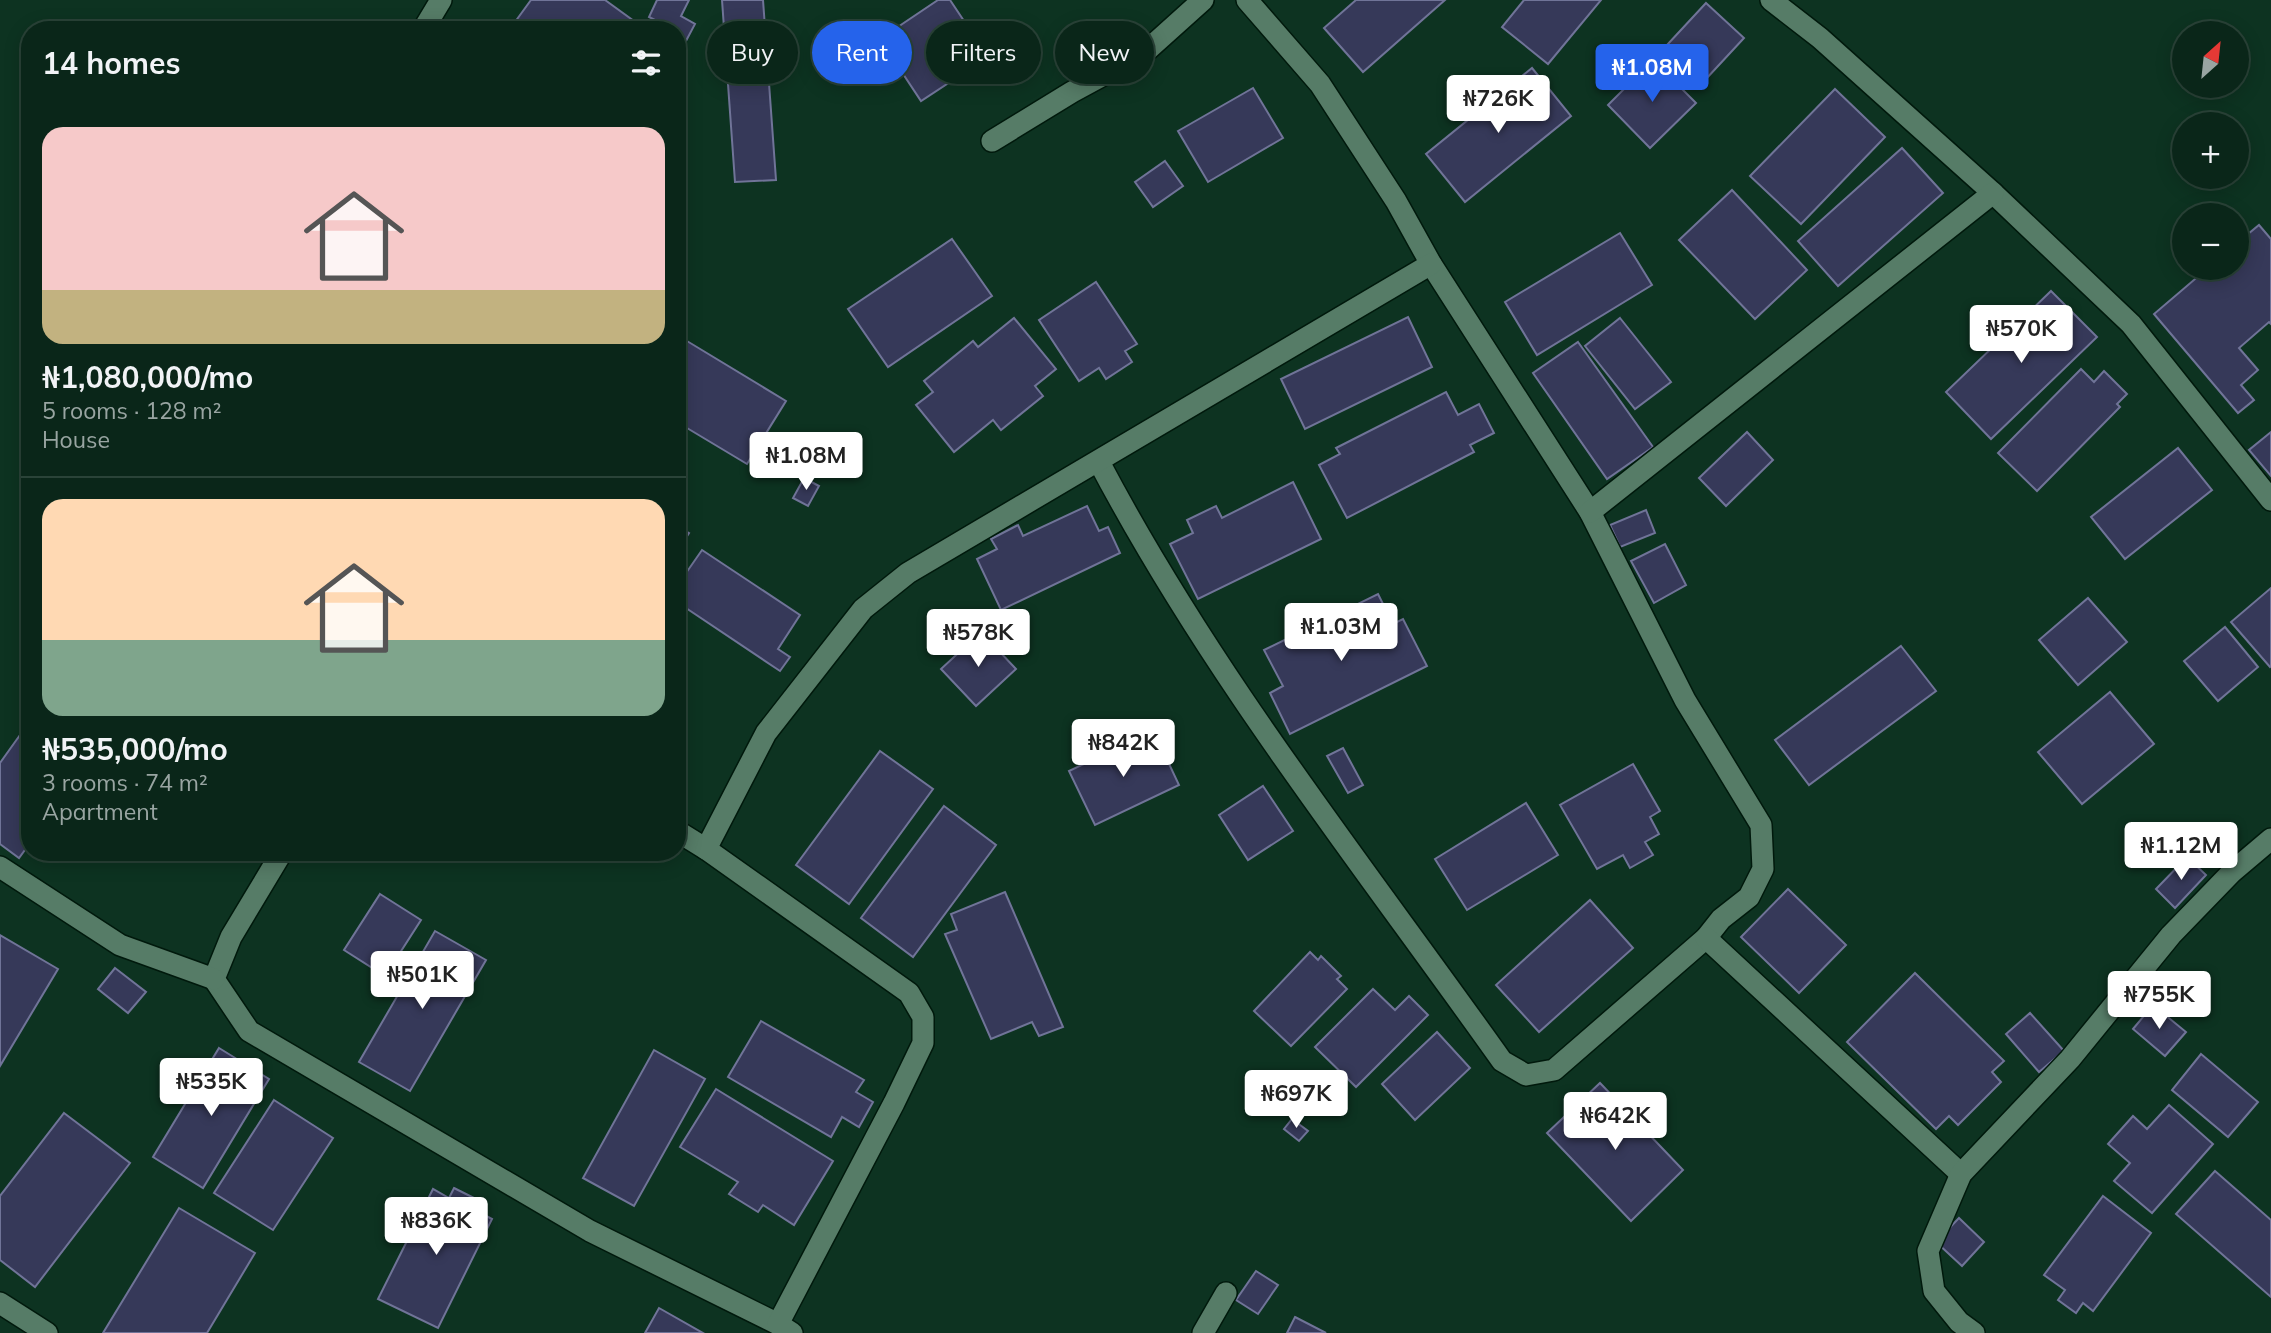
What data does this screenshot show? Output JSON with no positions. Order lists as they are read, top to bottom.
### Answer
{
  "north": "top right",
  "page": {
    "map_buttons": ["+", "−"],
    "chip": [
      "Buy",
      "Rent",
      "Filters",
      "New"
    ],
    "heading": "14 homes",
    "price": [
      "₦1.08M",
      "₦726K",
      "₦570K",
      "₦1.08M",
      "₦1.03M",
      "₦578K",
      "₦842K",
      "₦1.12M",
      "₦501K",
      "₦755K",
      "₦535K",
      "₦697K",
      "₦642K",
      "₦836K"
    ],
    "list": [
      {
        "name": "₦1,080,000/mo",
        "note": "5 rooms · 128 m² · House"
      },
      {
        "name": "₦535,000/mo",
        "note": "3 rooms · 74 m² · Apartment"
      }
    ]
  }
}
